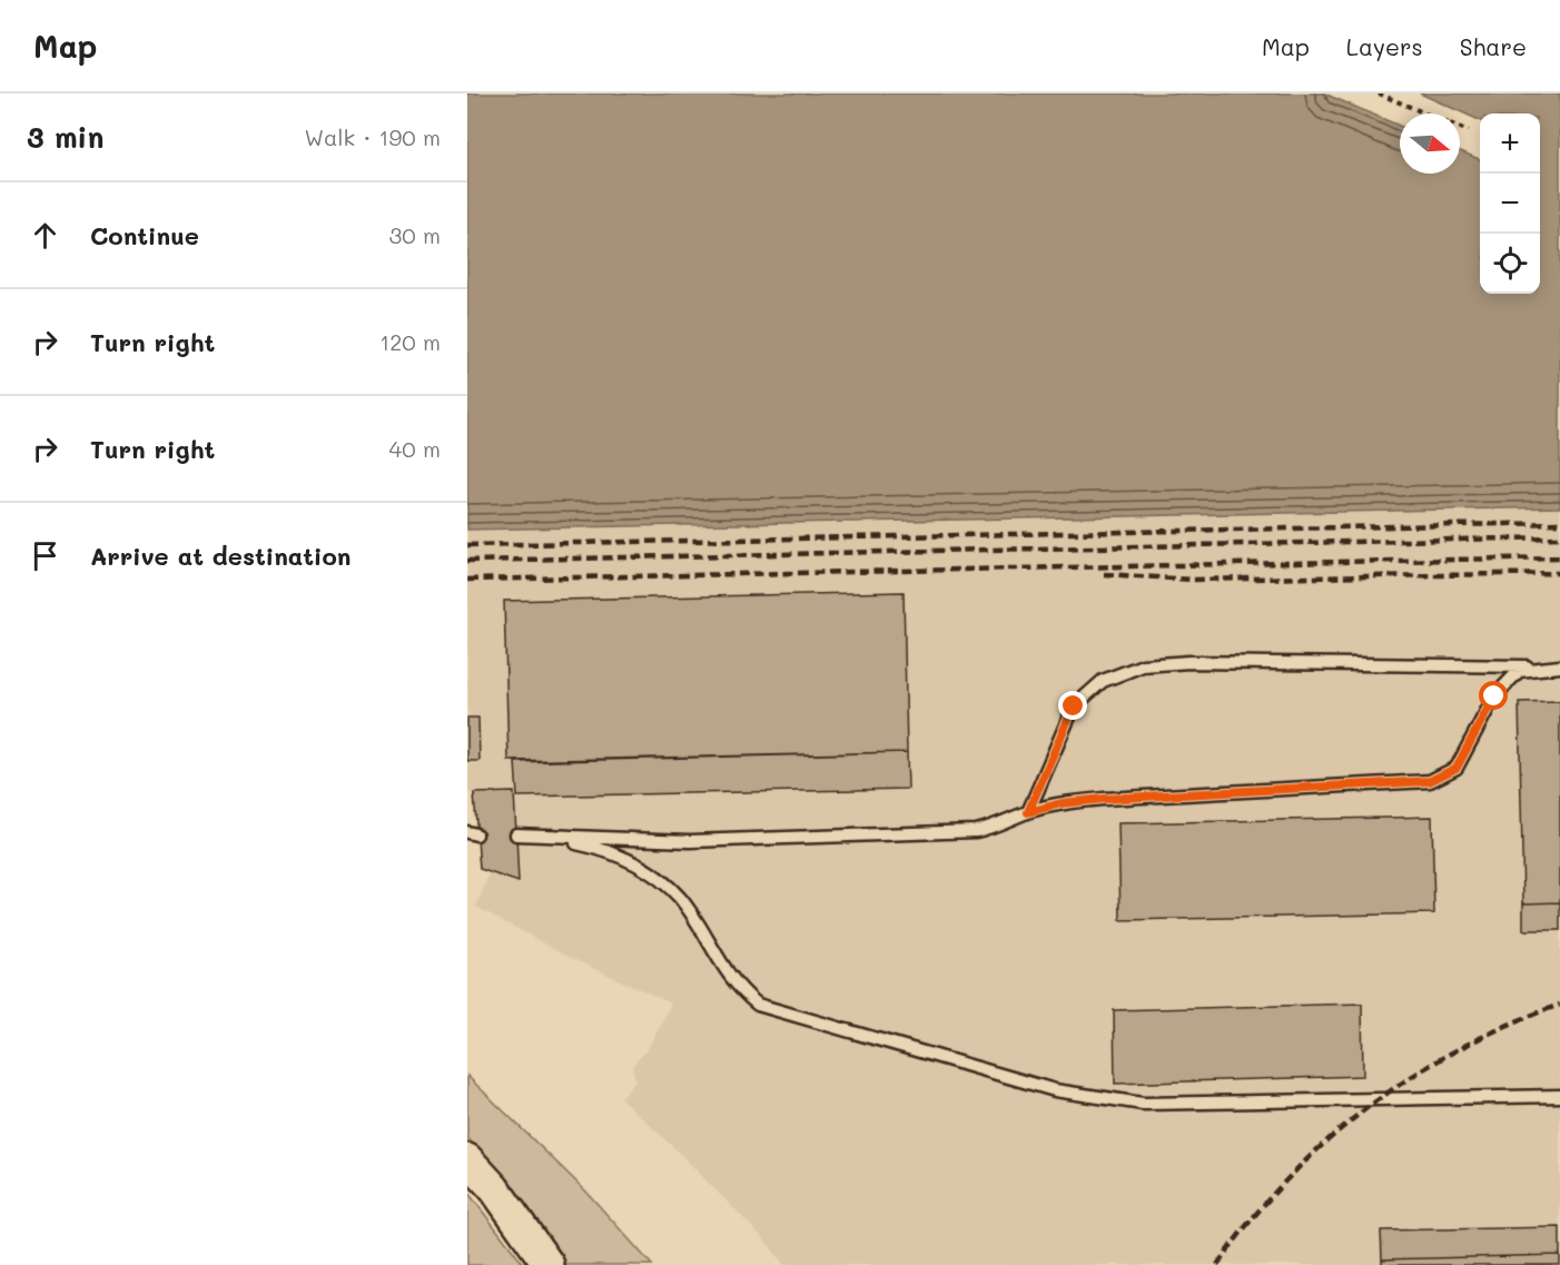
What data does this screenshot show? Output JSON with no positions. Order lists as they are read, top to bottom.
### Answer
{
  "north": "right",
  "page": {
    "header": "Map",
    "nav": ["Map", "Layers", "Share"],
    "heading": ["3 min", "Walk · 190 m"],
    "map_buttons": ["+", "−"],
    "list": [
      ["Continue", "30 m"],
      ["Turn right", "120 m"],
      ["Turn right", "40 m"],
      "Arrive at destination"
    ]
  }
}
